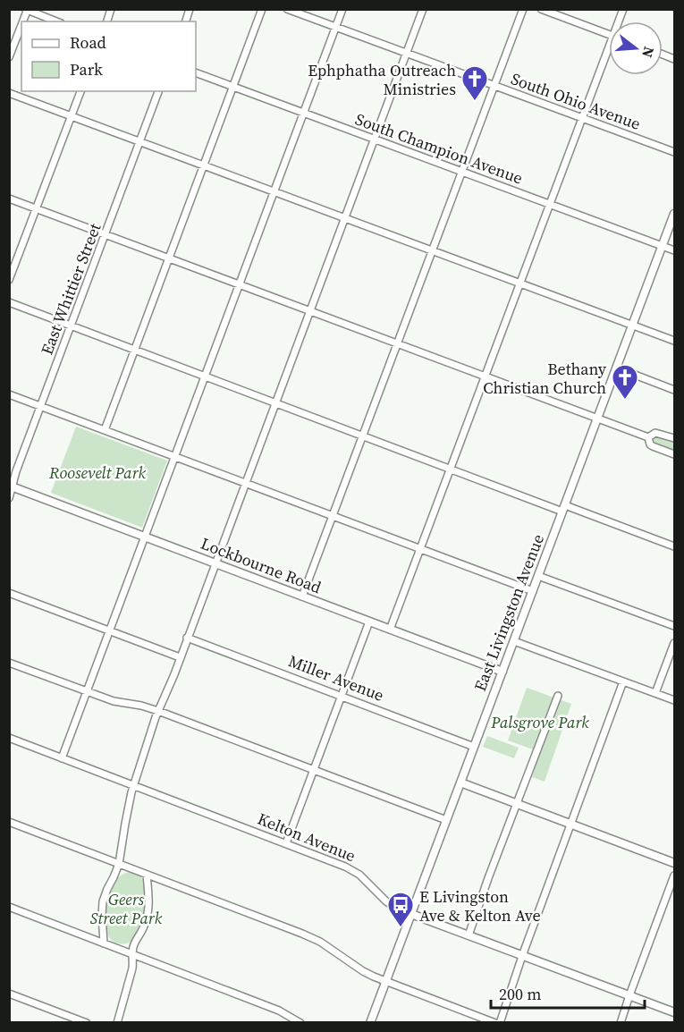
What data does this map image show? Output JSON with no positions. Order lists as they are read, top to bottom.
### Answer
{
  "streets": {
    "main road": ["Lockbourne Road", "East Livingston Avenue", "Kelton Avenue"],
    "street": [
      "South Ohio Avenue",
      "South Champion Avenue",
      "East Whittier Street",
      "Miller Avenue"
    ]
  },
  "crossings": [
    ["South Champion Avenue", "East Livingston Avenue"],
    ["East Whittier Street", "Lockbourne Road"],
    ["Lockbourne Road", "East Livingston Avenue"],
    ["East Livingston Avenue", "Miller Avenue"],
    ["East Livingston Avenue", "Kelton Avenue"]
  ],
  "parks": ["Roosevelt Park", "Palsgrove Park", "Geers Street Park"],
  "places": {
    "church": ["Ephphatha Outreach Ministries", "Bethany Christian Church"],
    "bus stop": ["E Livingston Ave & Kelton Ave"]
  },
  "legend": ["Road", "Park"],
  "scale_bar": "200 m",
  "north": "right"
}
